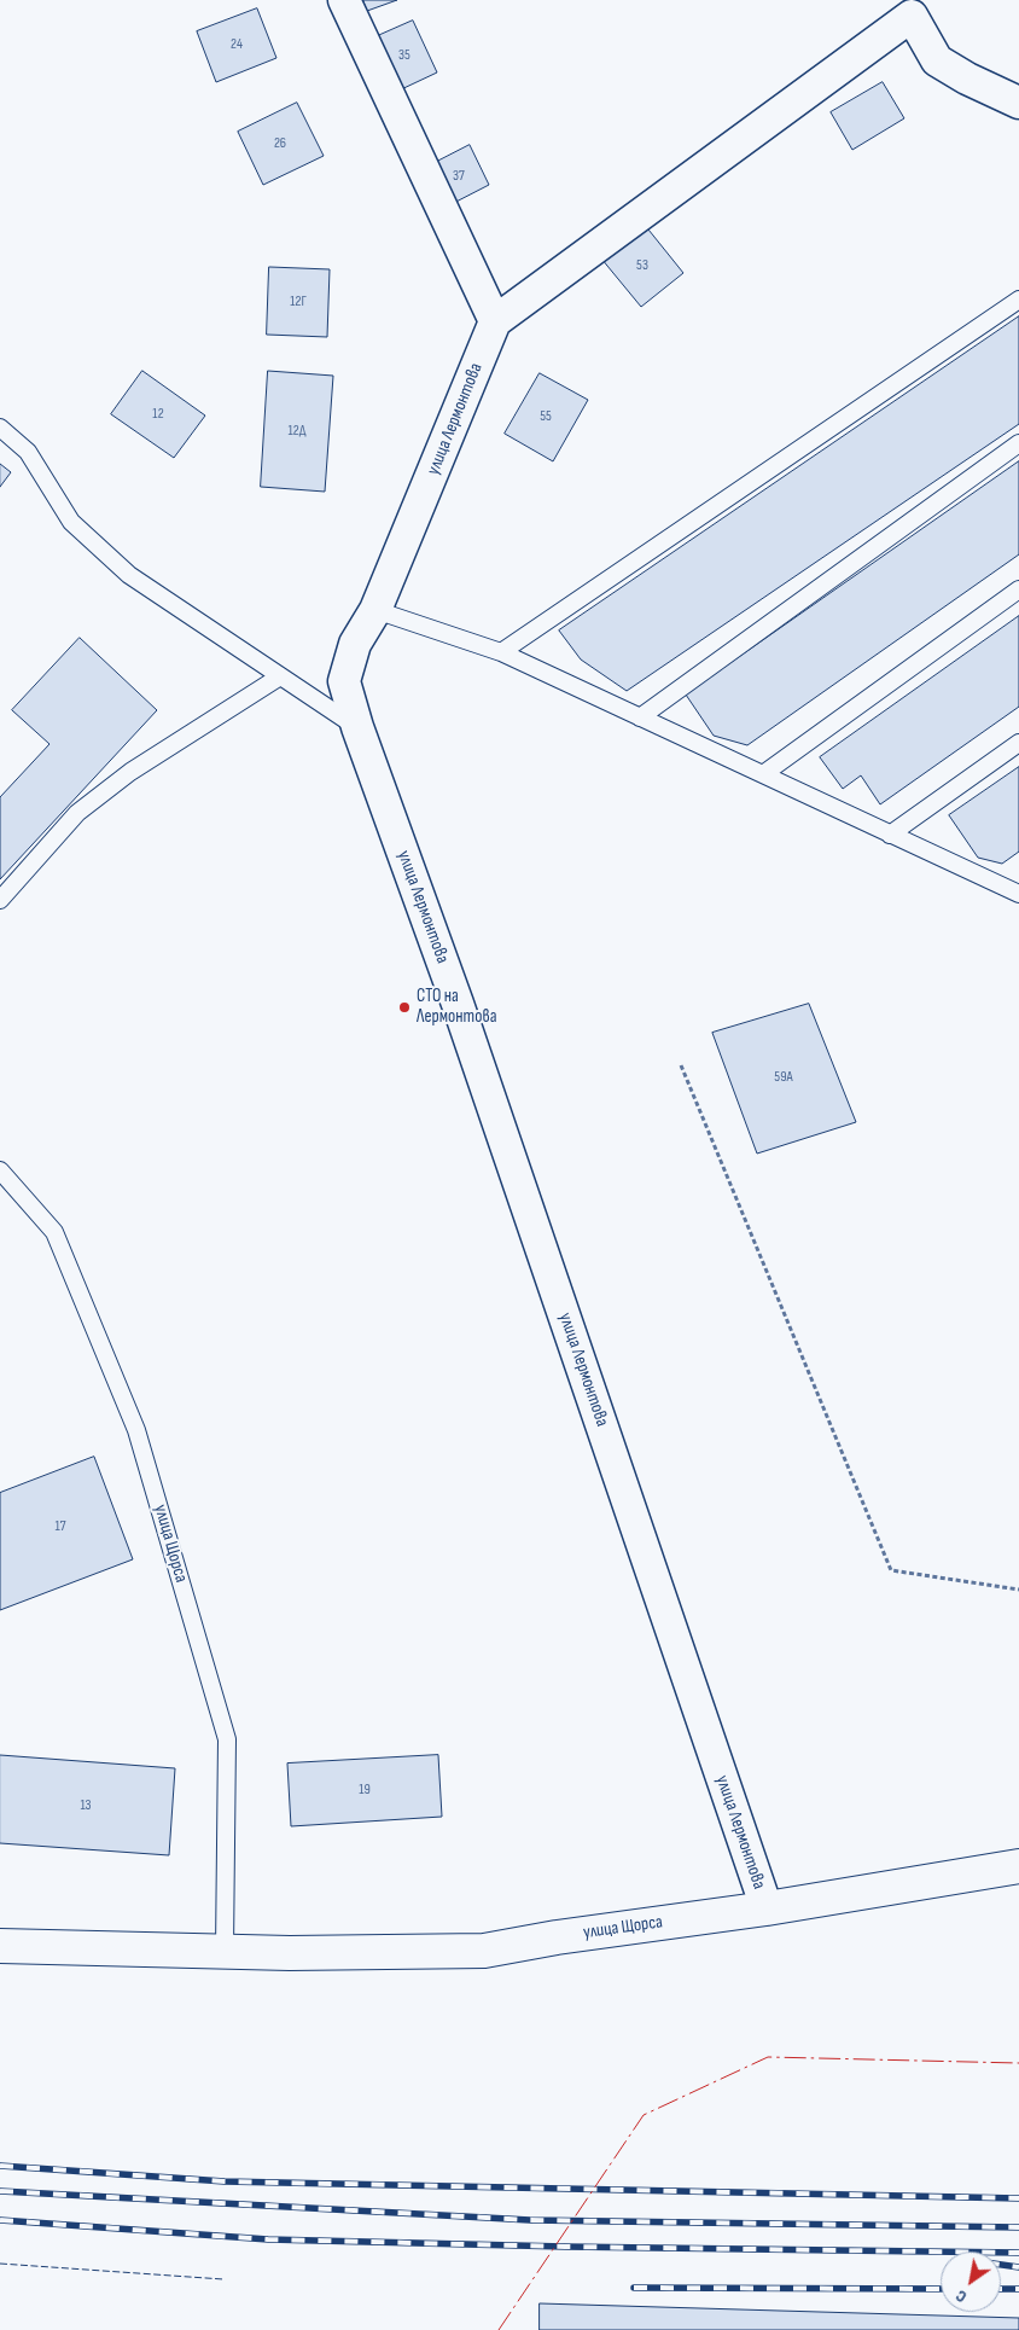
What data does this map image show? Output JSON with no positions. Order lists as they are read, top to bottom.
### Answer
{
  "streets": {
    "main road": ["улица Щорса"],
    "street": ["улица Лермонтова"]
  },
  "crossings": [
    ["улица Лермонтова", "улица Щорса"]
  ],
  "places": ["СТО на Лермонтова"],
  "house_numbers": [
    "24",
    "35",
    "26",
    "37",
    "53",
    "12Г",
    "12",
    "55",
    "12Д",
    "59А",
    "17",
    "19",
    "13"
  ],
  "north": "bottom left"
}
